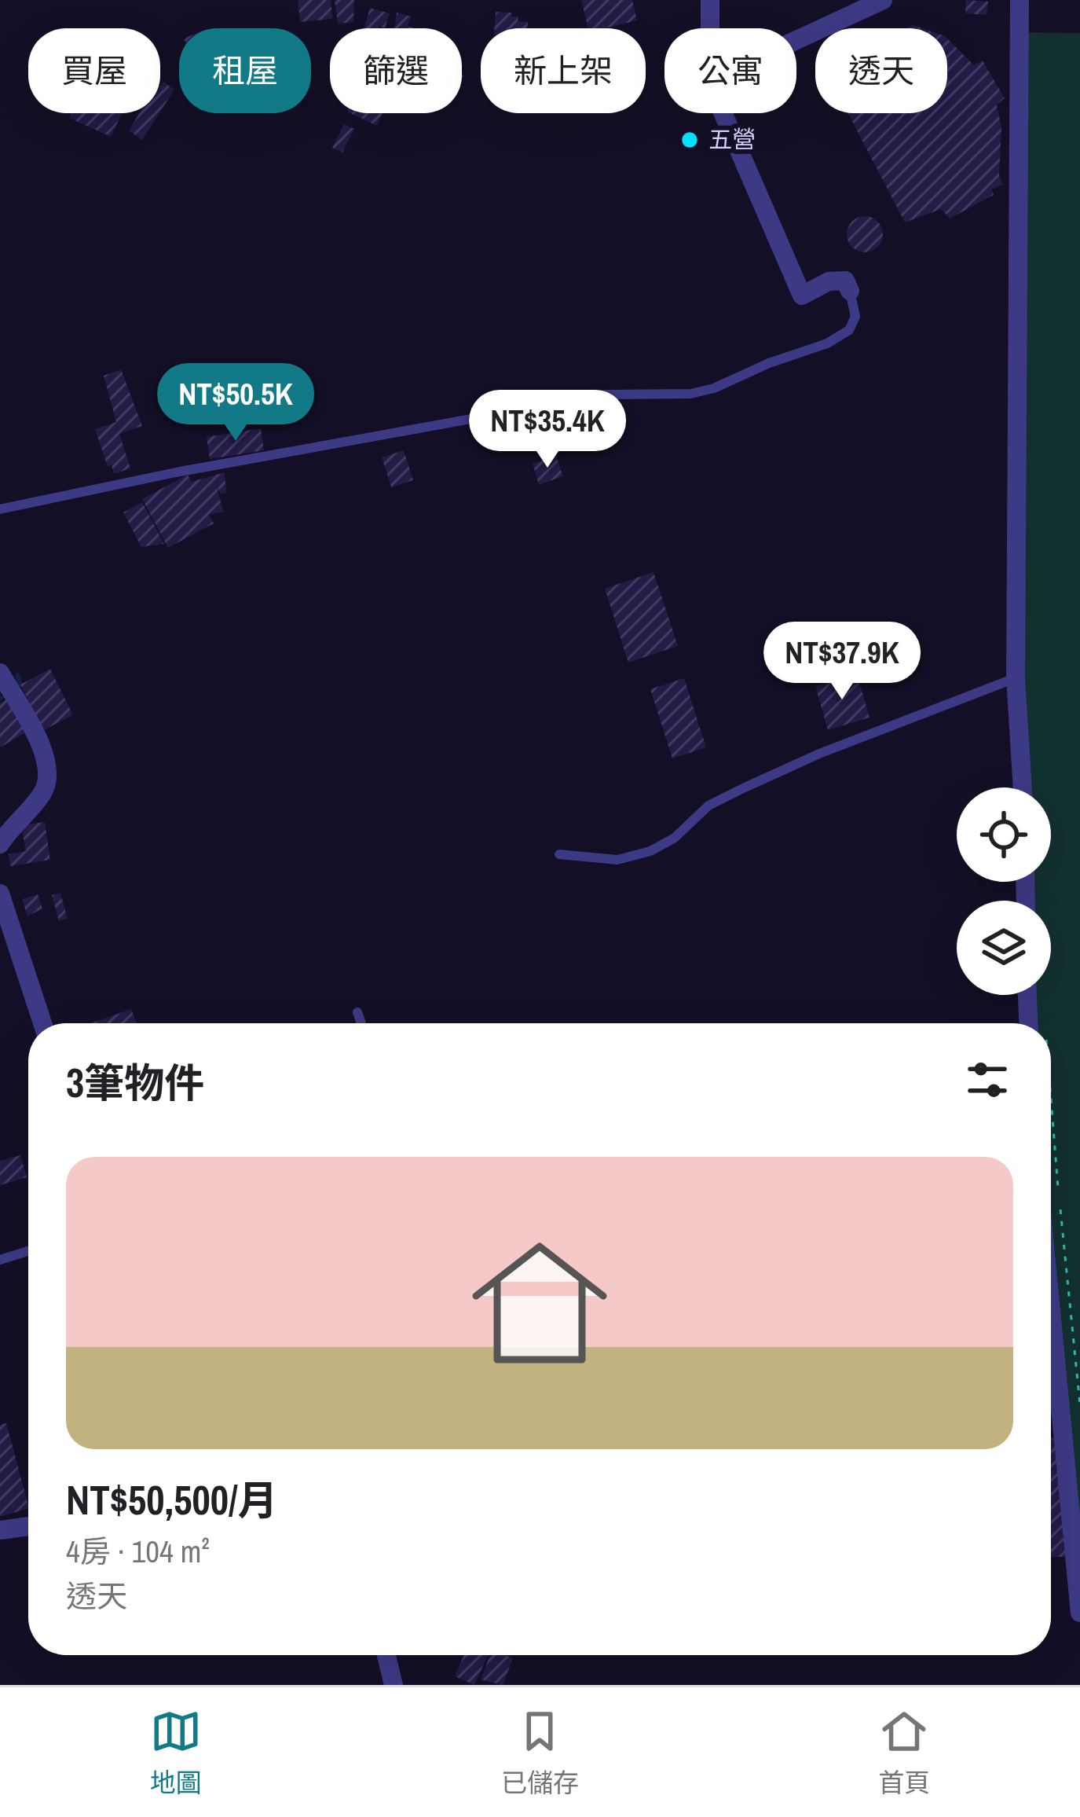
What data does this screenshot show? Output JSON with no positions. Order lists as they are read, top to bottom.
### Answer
{
  "places": ["五營"],
  "page": {
    "chip": [
      "買屋",
      "租屋",
      "篩選",
      "新上架",
      "公寓",
      "透天"
    ],
    "price": ["NT$50.5K", "NT$35.4K", "NT$37.9K"],
    "heading": "3筆物件",
    "list": [
      {
        "name": "NT$50,500/月",
        "note": "4房 · 104 m² · 透天"
      }
    ],
    "tabs": ["地圖", "已儲存", "首頁"]
  }
}
